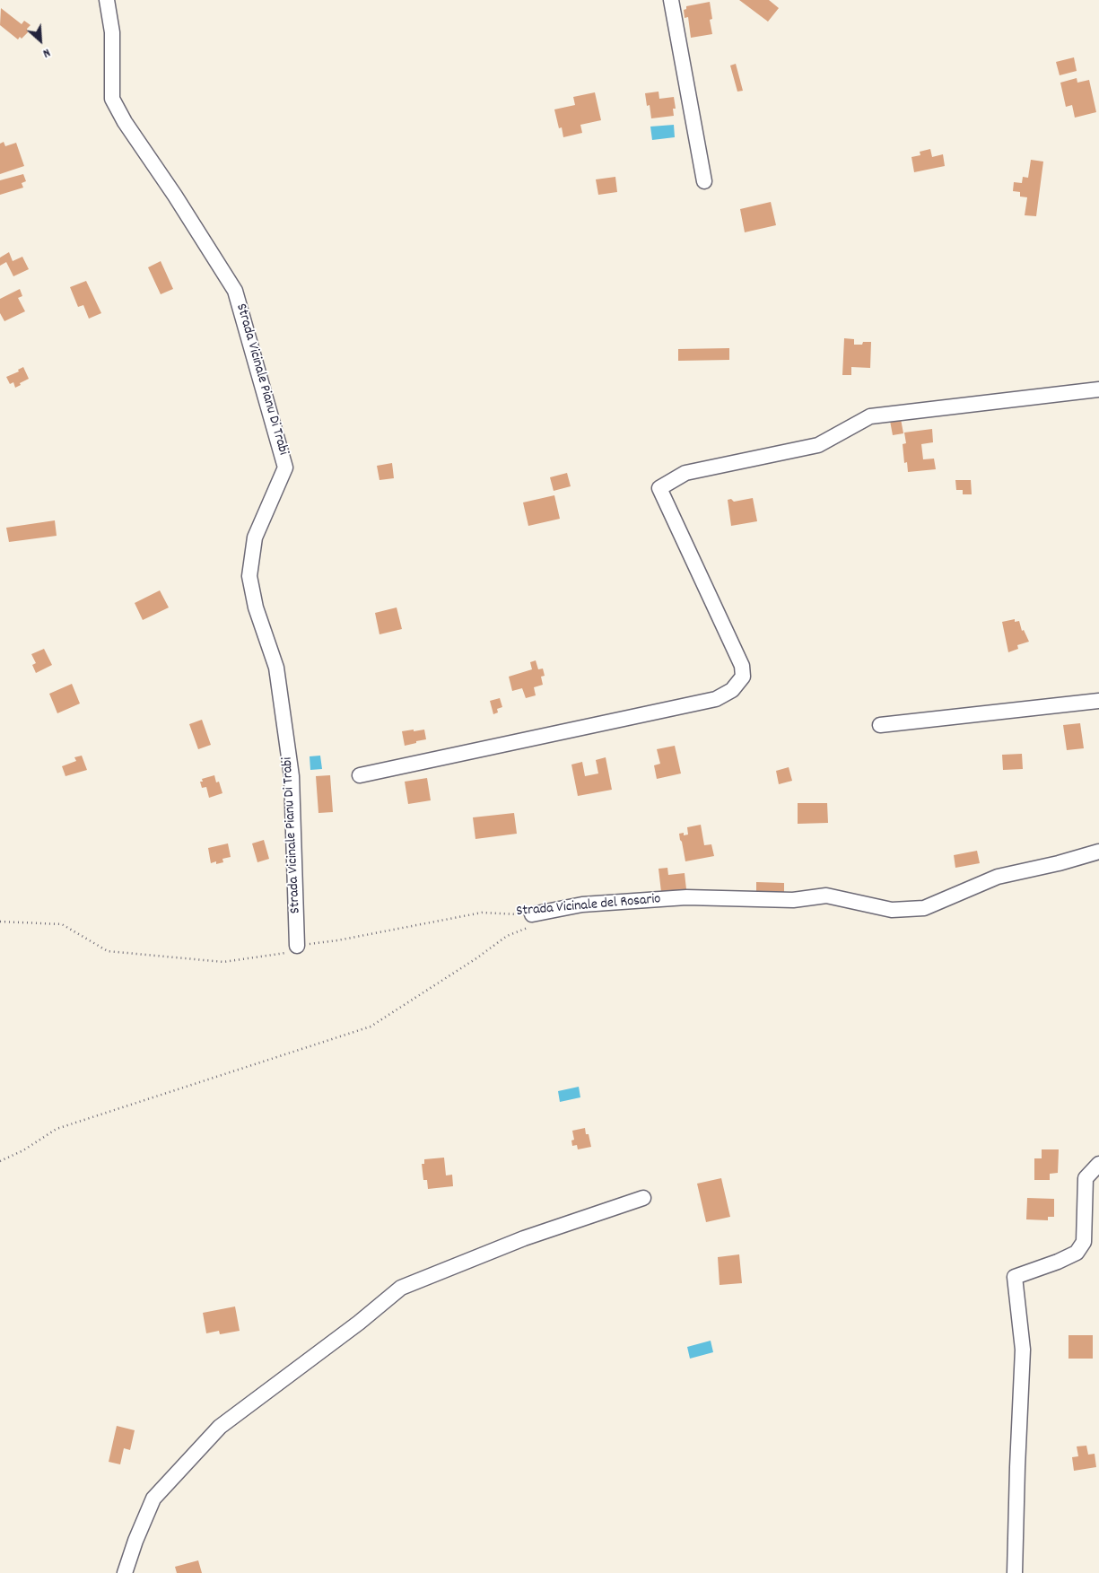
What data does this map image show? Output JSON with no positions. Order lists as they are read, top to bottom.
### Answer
{
  "streets": {
    "street": ["Strada Vicinale Pianu Di Trabi", "Strada Vicinale del Rosario"]
  },
  "crossings": [
    ["Strada Vicinale Pianu Di Trabi", "Strada Vicinale del Rosario"]
  ],
  "north": "bottom right"
}
